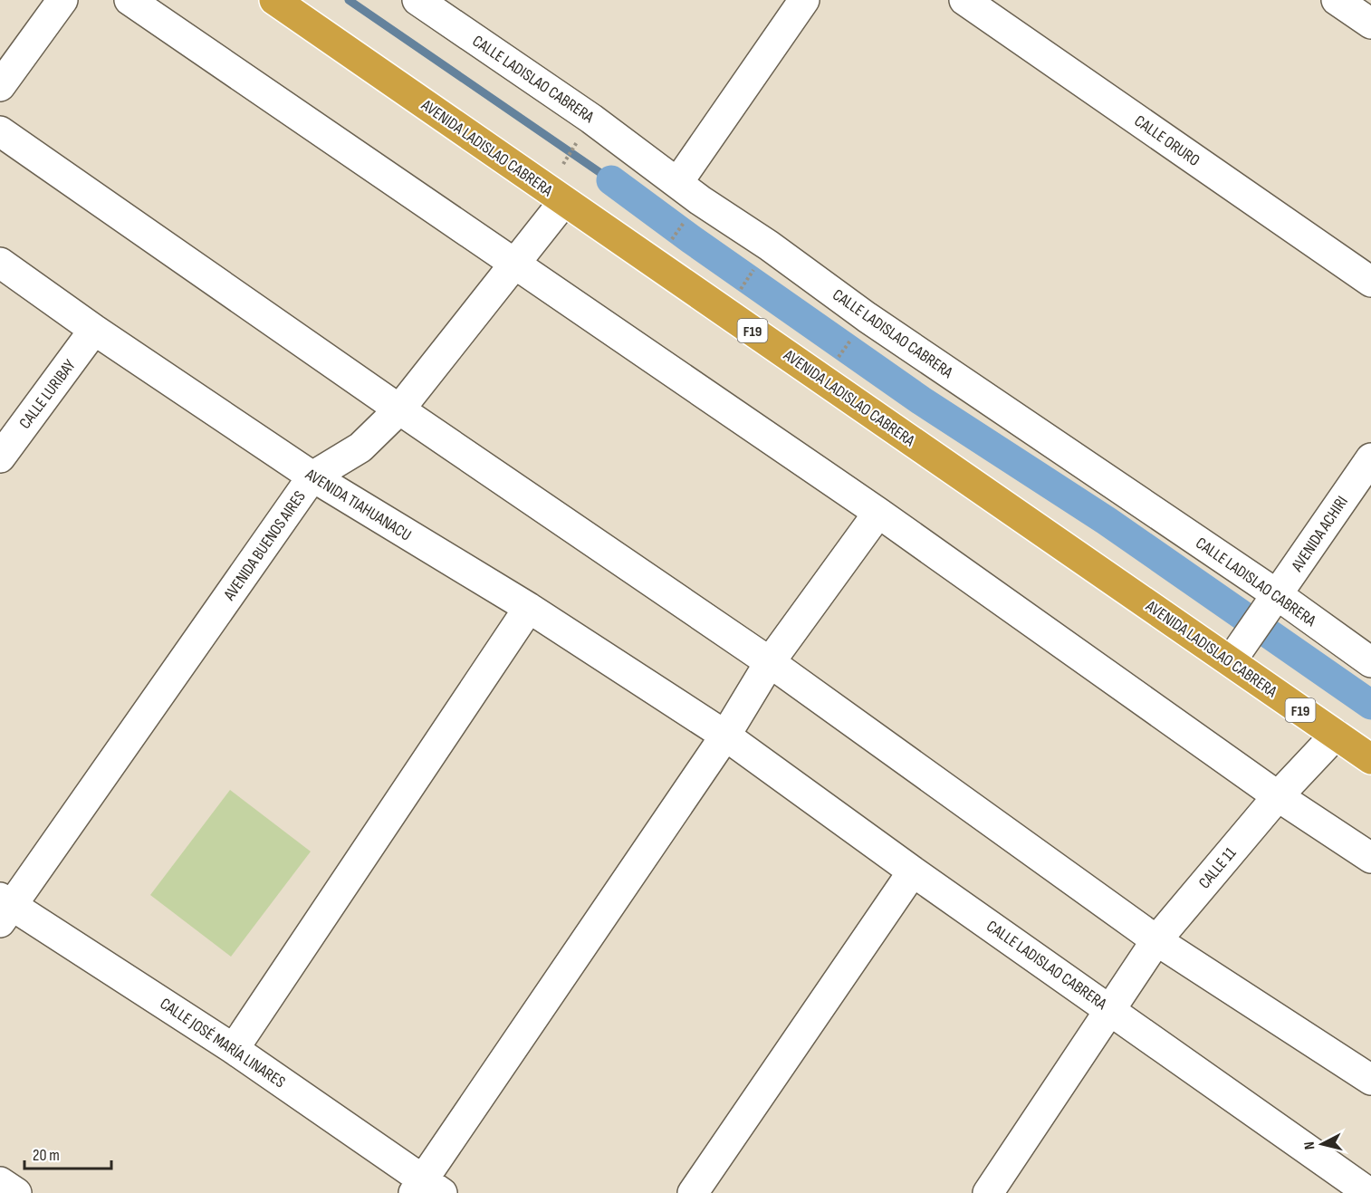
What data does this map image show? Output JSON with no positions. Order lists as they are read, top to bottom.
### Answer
{
  "streets": {
    "highway": ["AVENIDA LADISLAO CABRERA", "F19"],
    "street": [
      "CALLE LADISLAO CABRERA",
      "CALLE ORURO",
      "CALLE LURIBAY",
      "AVENIDA TIAHUANACU",
      "AVENIDA ACHIRI",
      "AVENIDA BUENOS AIRES",
      "CALLE 11",
      "CALLE JOSÉ MARÍA LINARES"
    ]
  },
  "crossings": [
    ["CALLE LADISLAO CABRERA", "AVENIDA TIAHUANACU"],
    ["CALLE LADISLAO CABRERA", "AVENIDA ACHIRI"],
    ["CALLE LADISLAO CABRERA", "CALLE 11"],
    ["AVENIDA LADISLAO CABRERA", "AVENIDA ACHIRI"],
    ["AVENIDA LADISLAO CABRERA", "AVENIDA BUENOS AIRES"],
    ["AVENIDA LADISLAO CABRERA", "CALLE 11"],
    ["CALLE LURIBAY", "AVENIDA TIAHUANACU"],
    ["AVENIDA TIAHUANACU", "AVENIDA BUENOS AIRES"],
    ["AVENIDA BUENOS AIRES", "CALLE JOSÉ MARÍA LINARES"]
  ],
  "scale_bar": "20 m",
  "north": "left"
}
